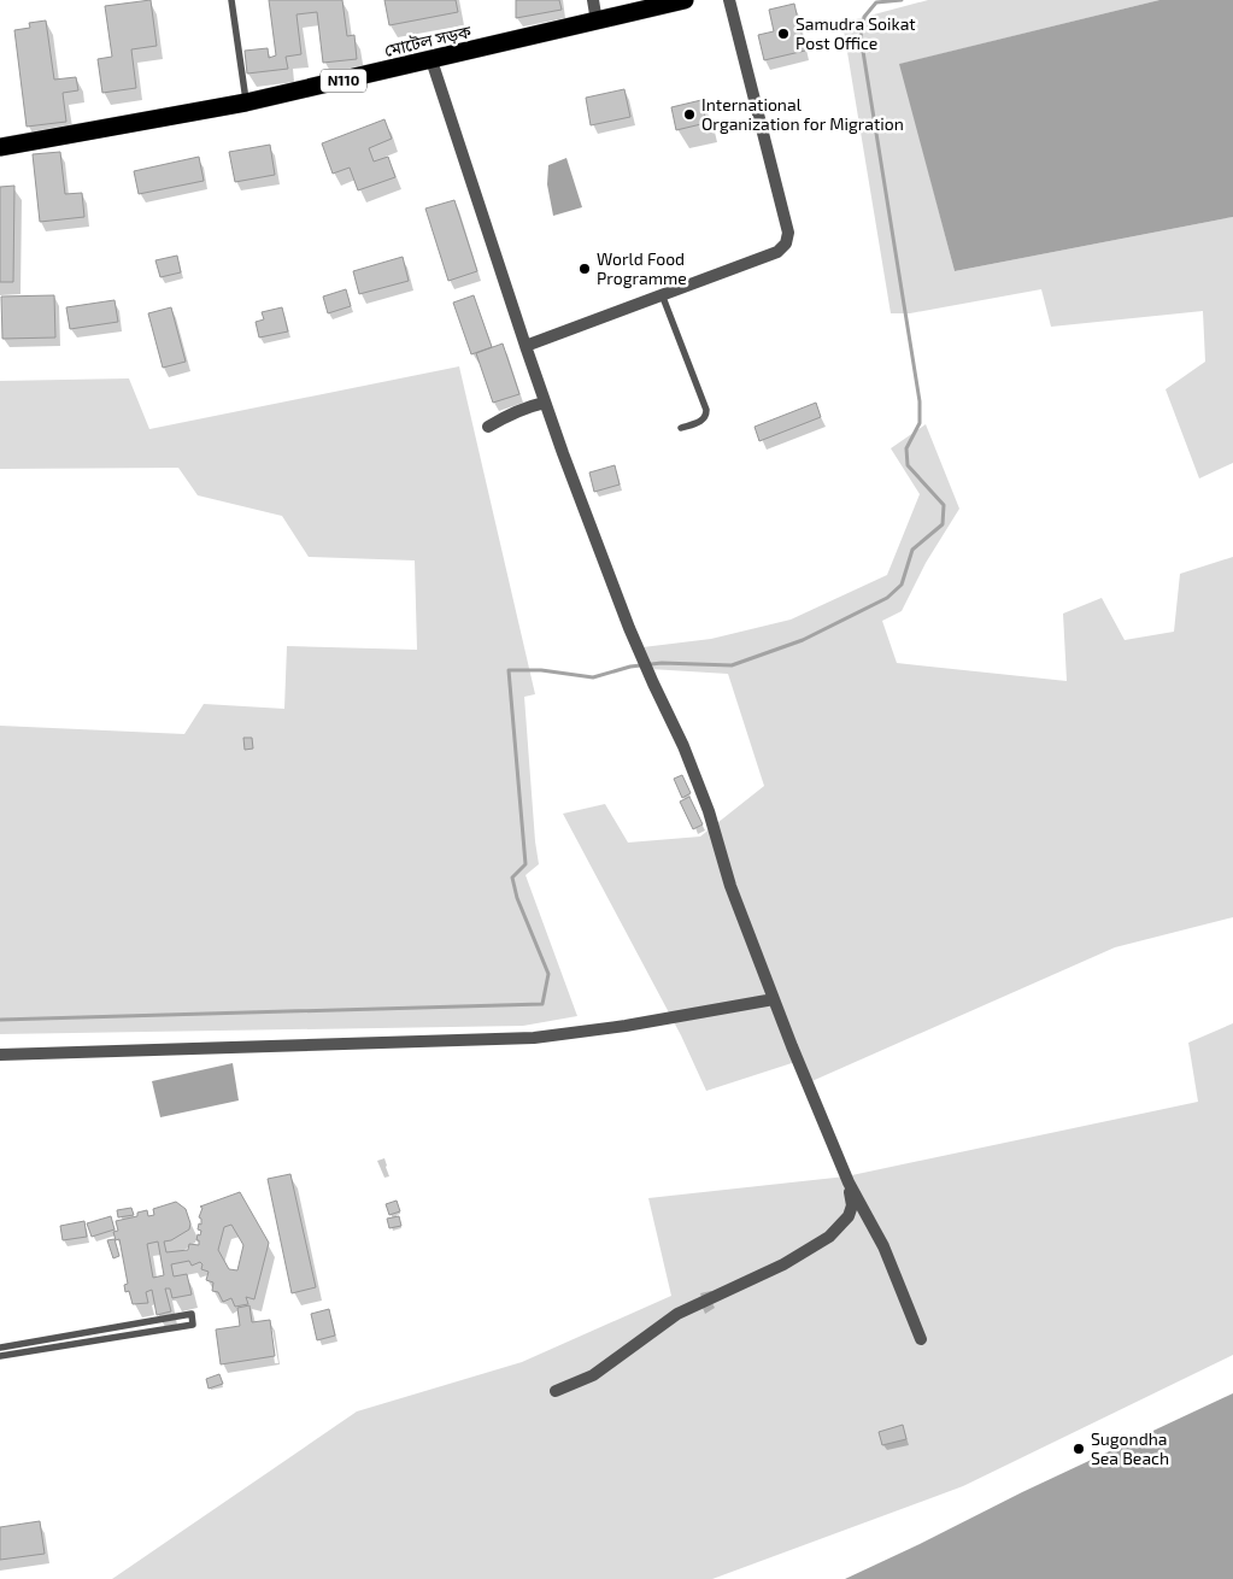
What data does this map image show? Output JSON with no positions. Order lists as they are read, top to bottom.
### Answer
{
  "streets": {
    "highway": ["মোটেল সড়ক", "N110"]
  },
  "places": [
    "Samudra Soikat Post Office",
    "International Organization for Migration",
    "World Food Programme",
    "Sugondha Sea Beach"
  ]
}
